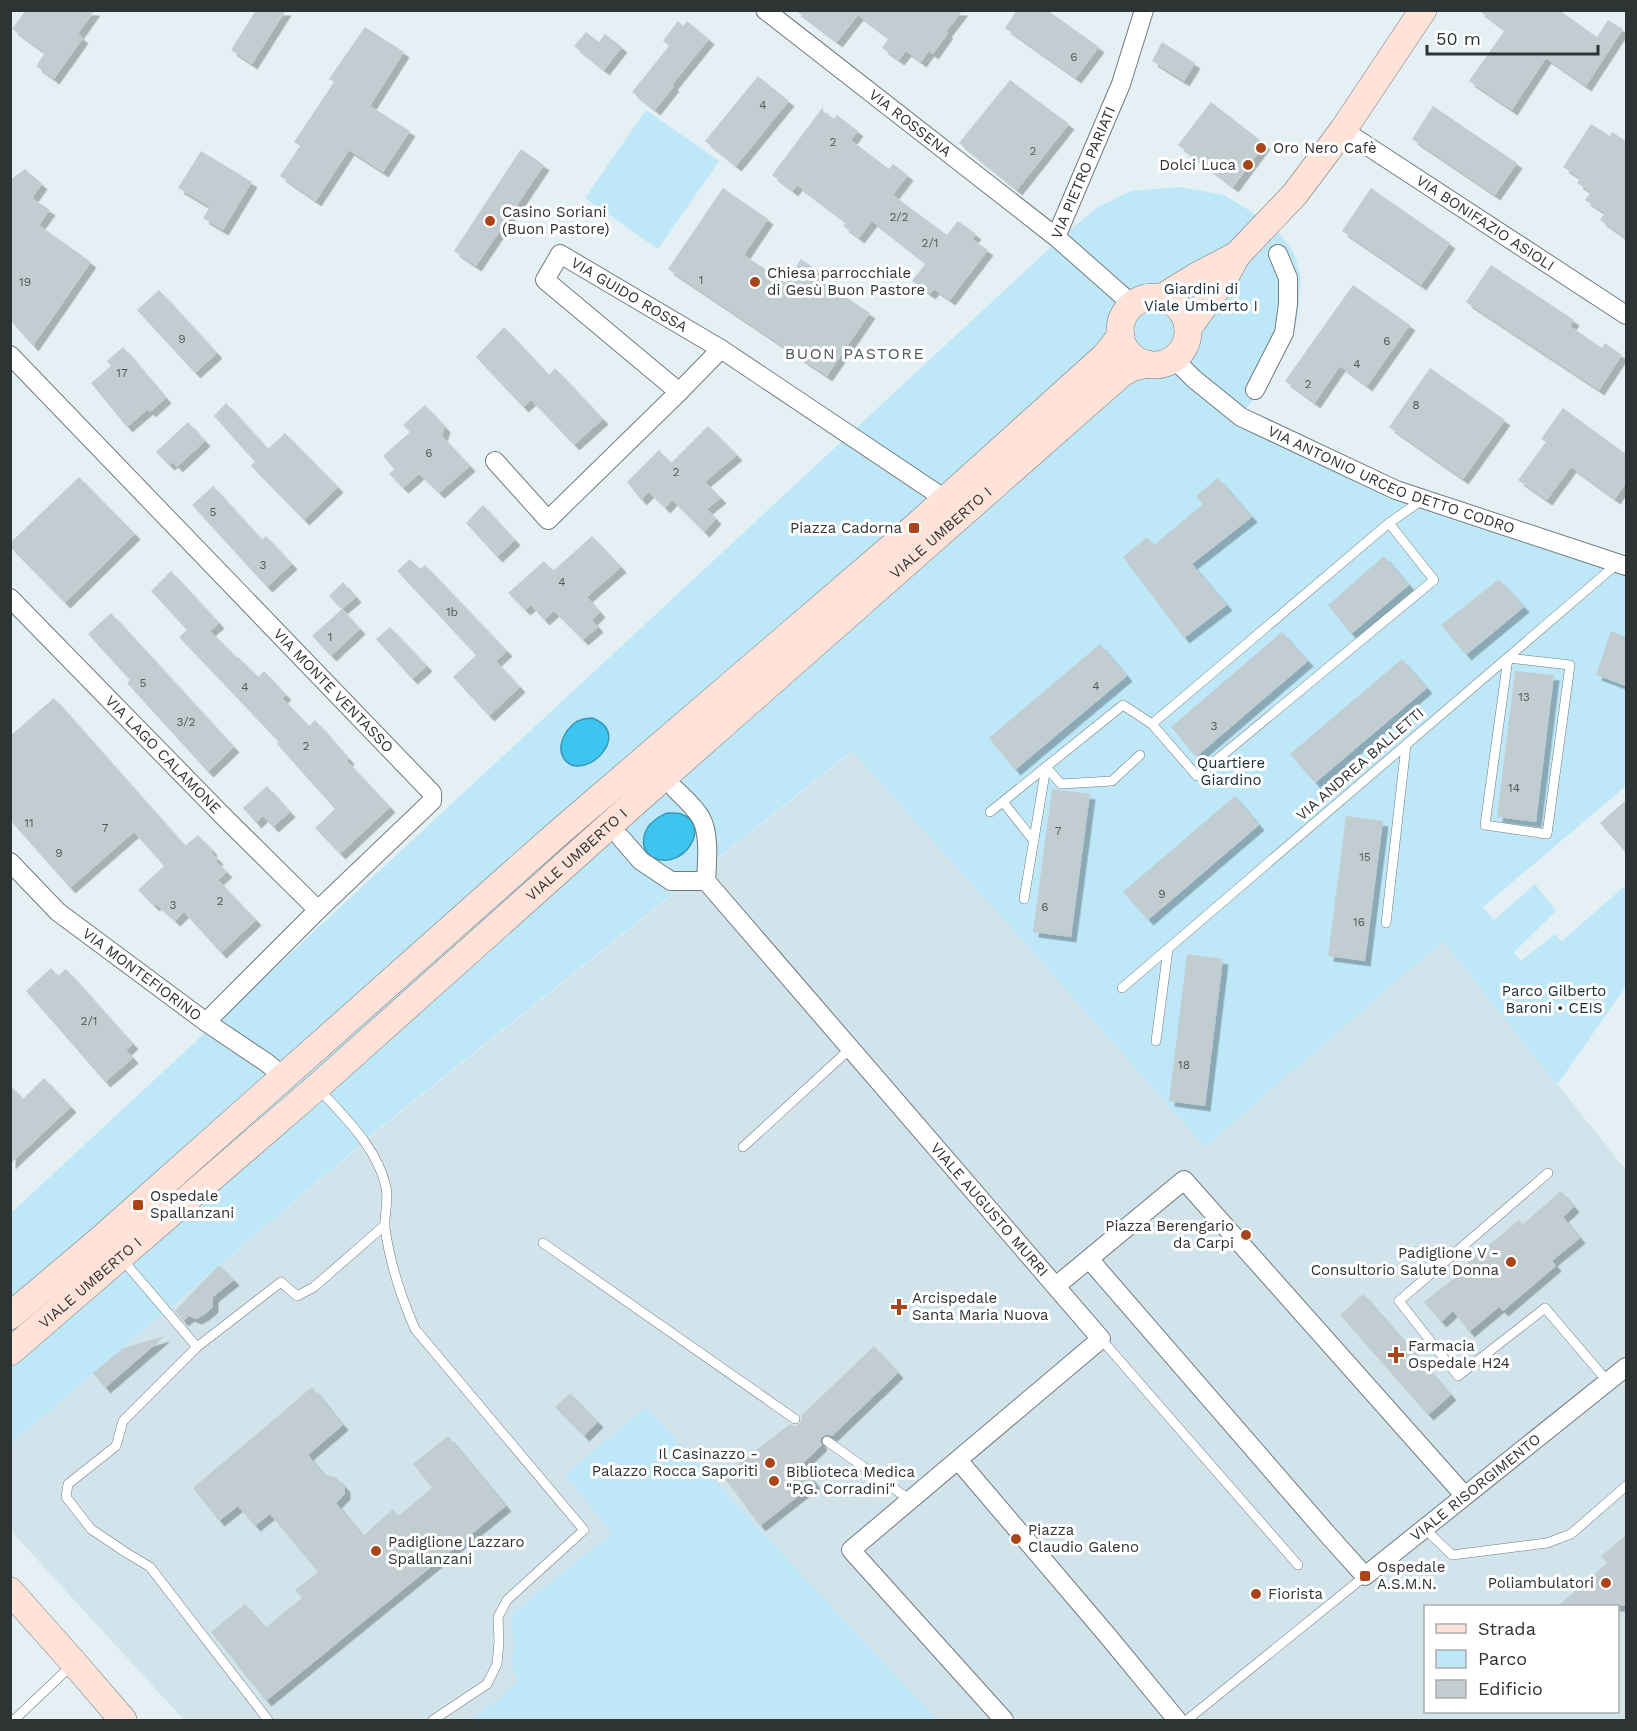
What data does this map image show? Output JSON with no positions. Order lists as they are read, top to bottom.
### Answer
{
  "streets": {
    "main road": ["VIALE UMBERTO I"],
    "street": [
      "VIA ROSSENA",
      "VIA PIETRO PARIATI",
      "VIA BONIFAZIO ASIOLI",
      "VIA GUIDO ROSSA",
      "VIA ANTONIO URCEO DETTO CODRO",
      "VIA MONTE VENTASSO",
      "VIA LAGO CALAMONE",
      "VIA MONTEFIORINO",
      "VIALE AUGUSTO MURRI",
      "VIALE RISORGIMENTO"
    ],
    "lane": ["VIA ANDREA BALLETTI"]
  },
  "crossings": [
    ["VIA ROSSENA", "VIA PIETRO PARIATI"],
    ["VIA PIETRO PARIATI", "VIA ANTONIO URCEO DETTO CODRO"],
    ["VIA PIETRO PARIATI", "VIALE UMBERTO I"],
    ["VIA GUIDO ROSSA", "VIALE UMBERTO I"],
    ["VIA ANTONIO URCEO DETTO CODRO", "VIALE UMBERTO I"],
    ["VIA ANTONIO URCEO DETTO CODRO", "VIA ANDREA BALLETTI"],
    ["VIALE UMBERTO I", "VIA MONTEFIORINO"],
    ["VIA MONTE VENTASSO", "VIA LAGO CALAMONE"],
    ["VIA MONTE VENTASSO", "VIA MONTEFIORINO"]
  ],
  "districts": ["BUON PASTORE"],
  "parks": ["Giardini di Viale Umberto I", "Quartiere Giardino", "Parco Gilberto Baroni • CEIS"],
  "places": {
    "other": [
      "Oro Nero Cafè",
      "Dolci Luca",
      "Casino Soriani (Buon Pastore)",
      "Chiesa parrocchiale di Gesù Buon Pastore",
      "Piazza Berengario da Carpi",
      "Padiglione V - Consultorio Salute Donna",
      "Il Casinazzo - Palazzo Rocca Saporiti",
      "Biblioteca Medica \"P.G. Corradini\"",
      "Piazza Claudio Galeno",
      "Padiglione Lazzaro Spallanzani",
      "Poliambulatori",
      "Fiorista"
    ],
    "transit": ["Piazza Cadorna", "Ospedale Spallanzani", "Ospedale A.S.M.N."],
    "health": ["Arcispedale Santa Maria Nuova", "Farmacia Ospedale H24"]
  },
  "house_numbers": [
    "6",
    "4",
    "2",
    "2",
    "2/2",
    "2/1",
    "1",
    "19",
    "9",
    "6",
    "4",
    "17",
    "2",
    "8",
    "6",
    "2",
    "5",
    "3",
    "4",
    "1b",
    "1",
    "5",
    "4",
    "4",
    "13",
    "3/2",
    "3",
    "2",
    "14",
    "11",
    "7",
    "7",
    "9",
    "15",
    "9",
    "2",
    "3",
    "6",
    "16",
    "2/1",
    "18"
  ],
  "legend": ["Strada", "Parco", "Edificio"],
  "scale_bar": "50 m"
}
